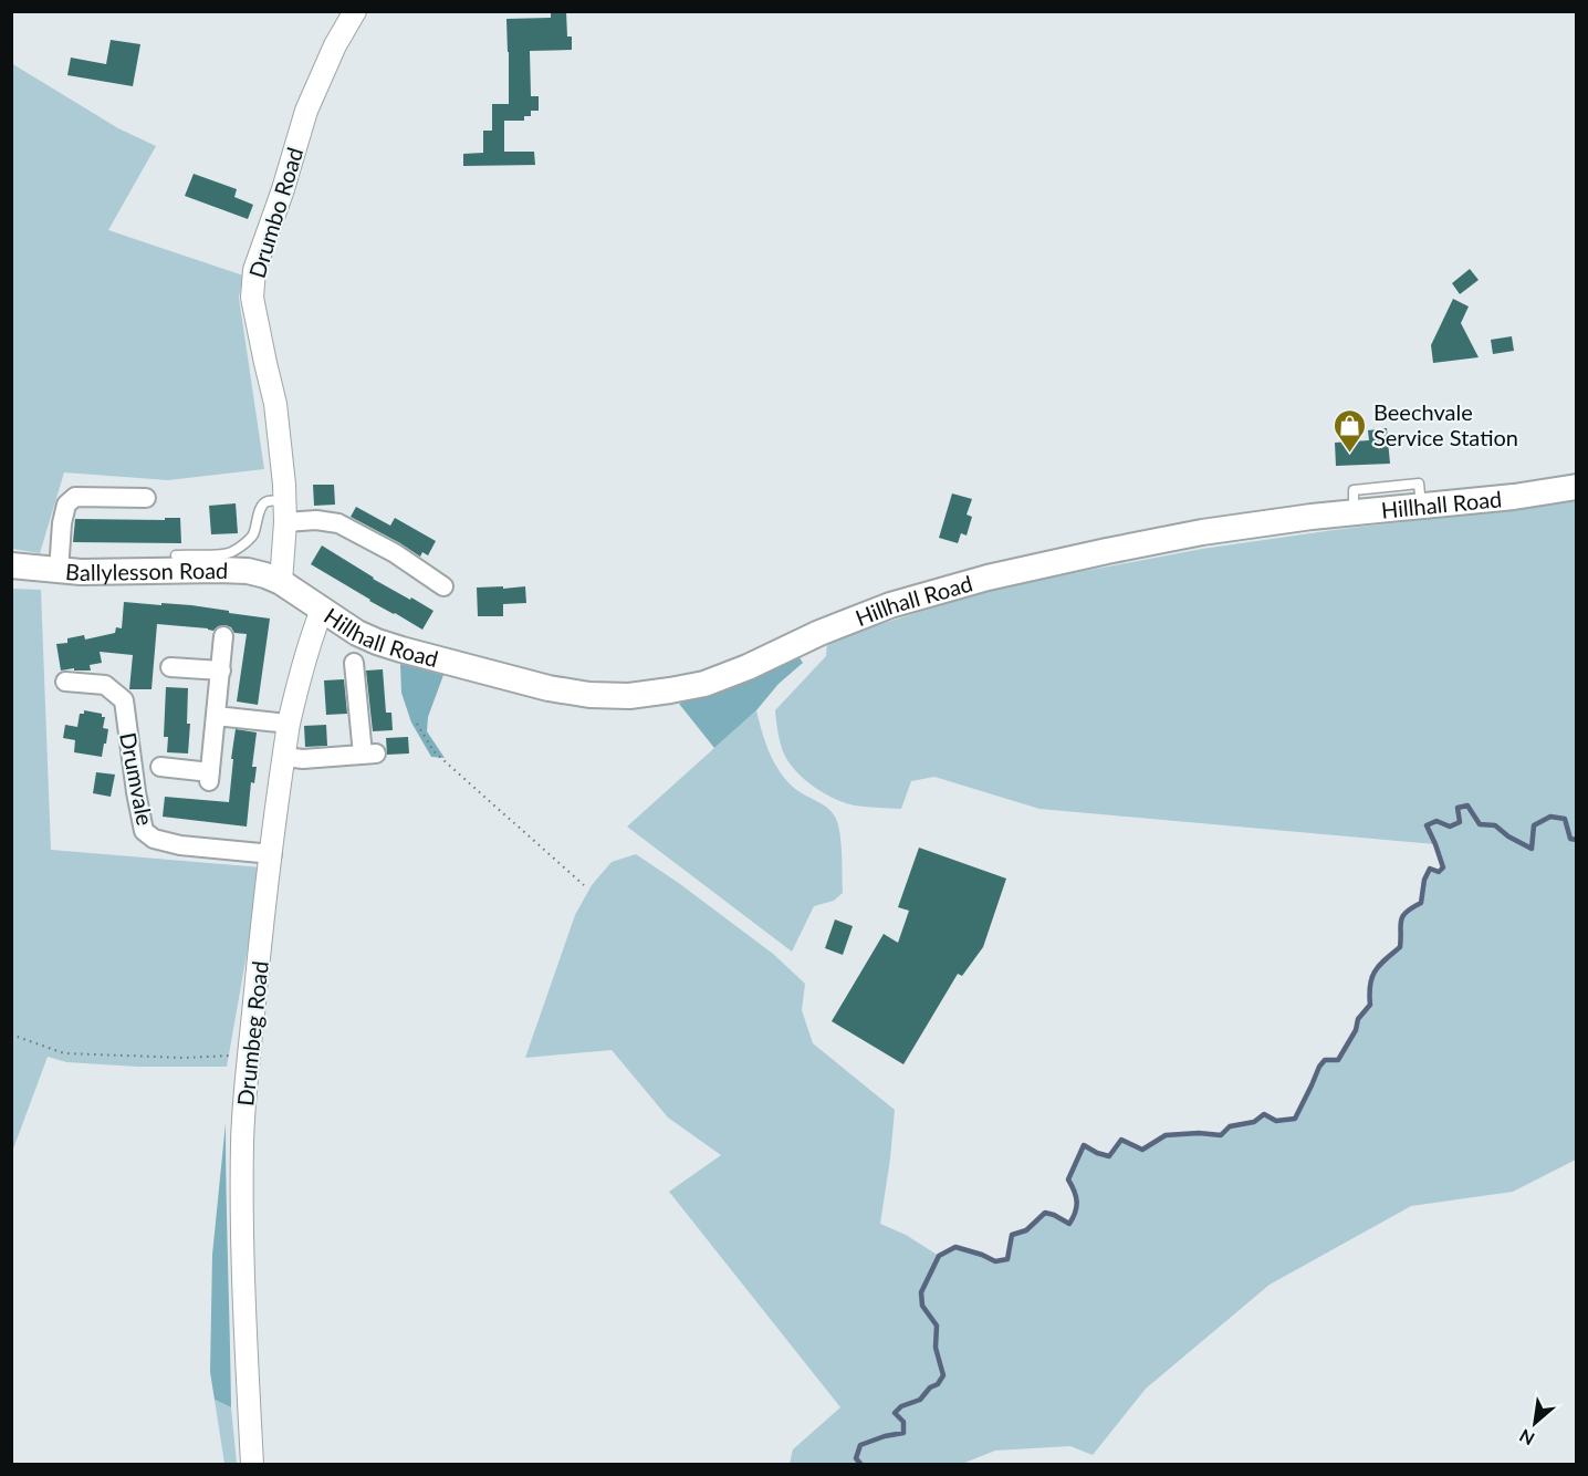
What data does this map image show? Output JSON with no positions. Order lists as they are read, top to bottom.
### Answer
{
  "streets": {
    "main road": ["Hillhall Road", "Ballylesson Road"],
    "street": ["Drumbo Road", "Drumvale", "Drumbeg Road"]
  },
  "crossings": [
    ["Drumbo Road", "Hillhall Road"],
    ["Drumbo Road", "Ballylesson Road"],
    ["Hillhall Road", "Ballylesson Road"],
    ["Hillhall Road", "Drumbeg Road"],
    ["Drumvale", "Drumbeg Road"]
  ],
  "places": {
    "shop": ["Beechvale Service Station"]
  },
  "north": "bottom left"
}
